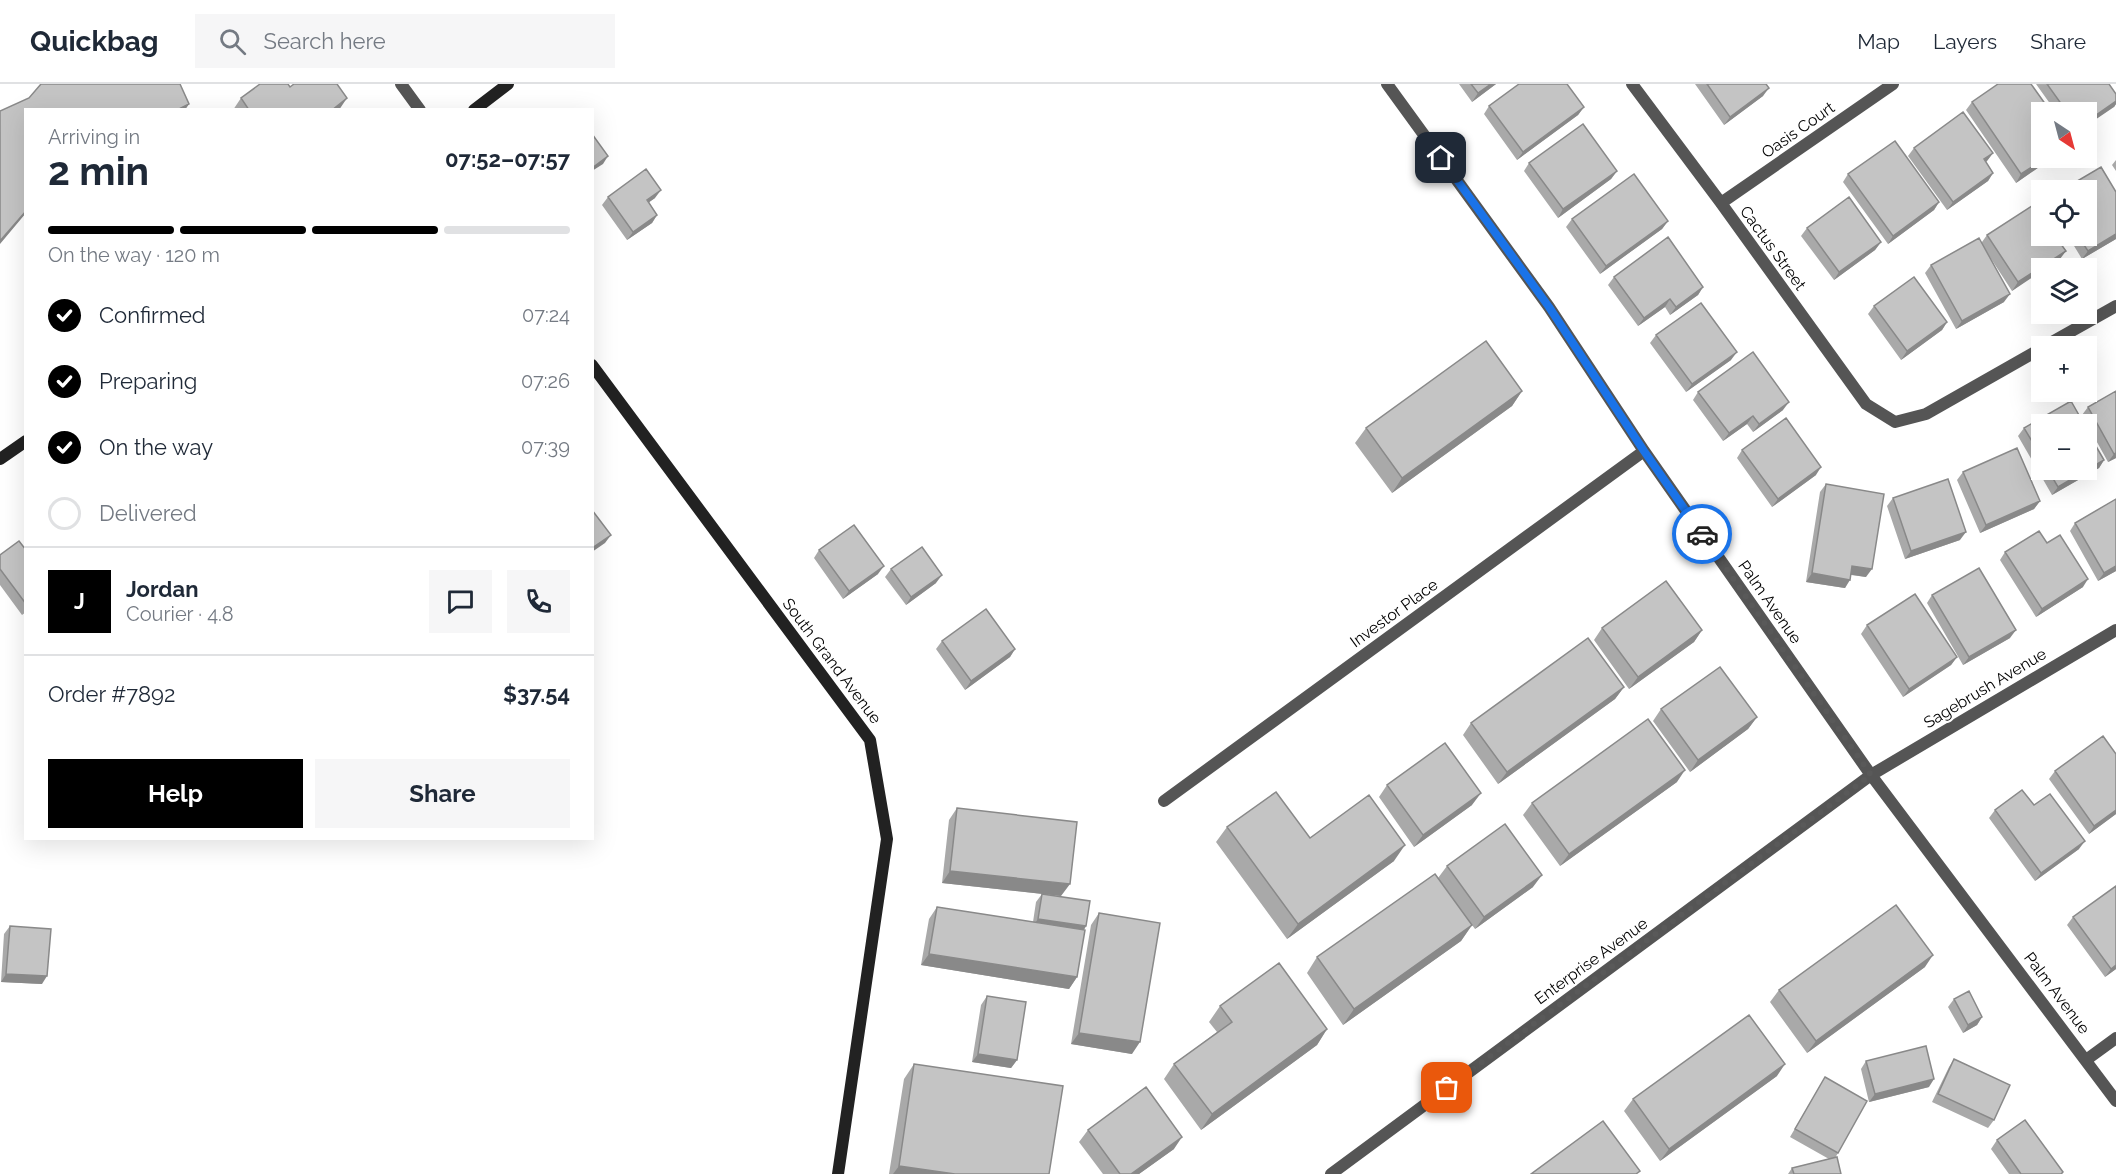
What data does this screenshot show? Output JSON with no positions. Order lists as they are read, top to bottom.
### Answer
{
  "streets": {
    "street": [
      "Oasis Court",
      "Cactus Street",
      "Palm Avenue",
      "Investor Place",
      "South Grand Avenue",
      "Sagebrush Avenue",
      "Enterprise Avenue"
    ]
  },
  "crossings": [
    ["Oasis Court", "Cactus Street"],
    ["Palm Avenue", "Investor Place"],
    ["Palm Avenue", "Sagebrush Avenue"],
    ["Palm Avenue", "Enterprise Avenue"],
    ["Sagebrush Avenue", "Enterprise Avenue"]
  ],
  "north": "bottom right",
  "page": {
    "header": "Quickbag",
    "search": "Search here",
    "nav": ["Map", "Layers", "Share"],
    "map_buttons": ["+", "−"],
    "heading": ["2 min", "Arriving in", "07:52–07:57"],
    "panel": [
      "Jordan",
      "Courier · 4.8",
      "Order #7892",
      "$37.54"
    ],
    "bar": "On the way · 120 m",
    "list": [
      ["Confirmed", "07:24"],
      ["Preparing", "07:26"],
      ["On the way", "07:39"],
      "Delivered"
    ],
    "round": "J",
    "buttons": ["Help", "Share"]
  }
}
